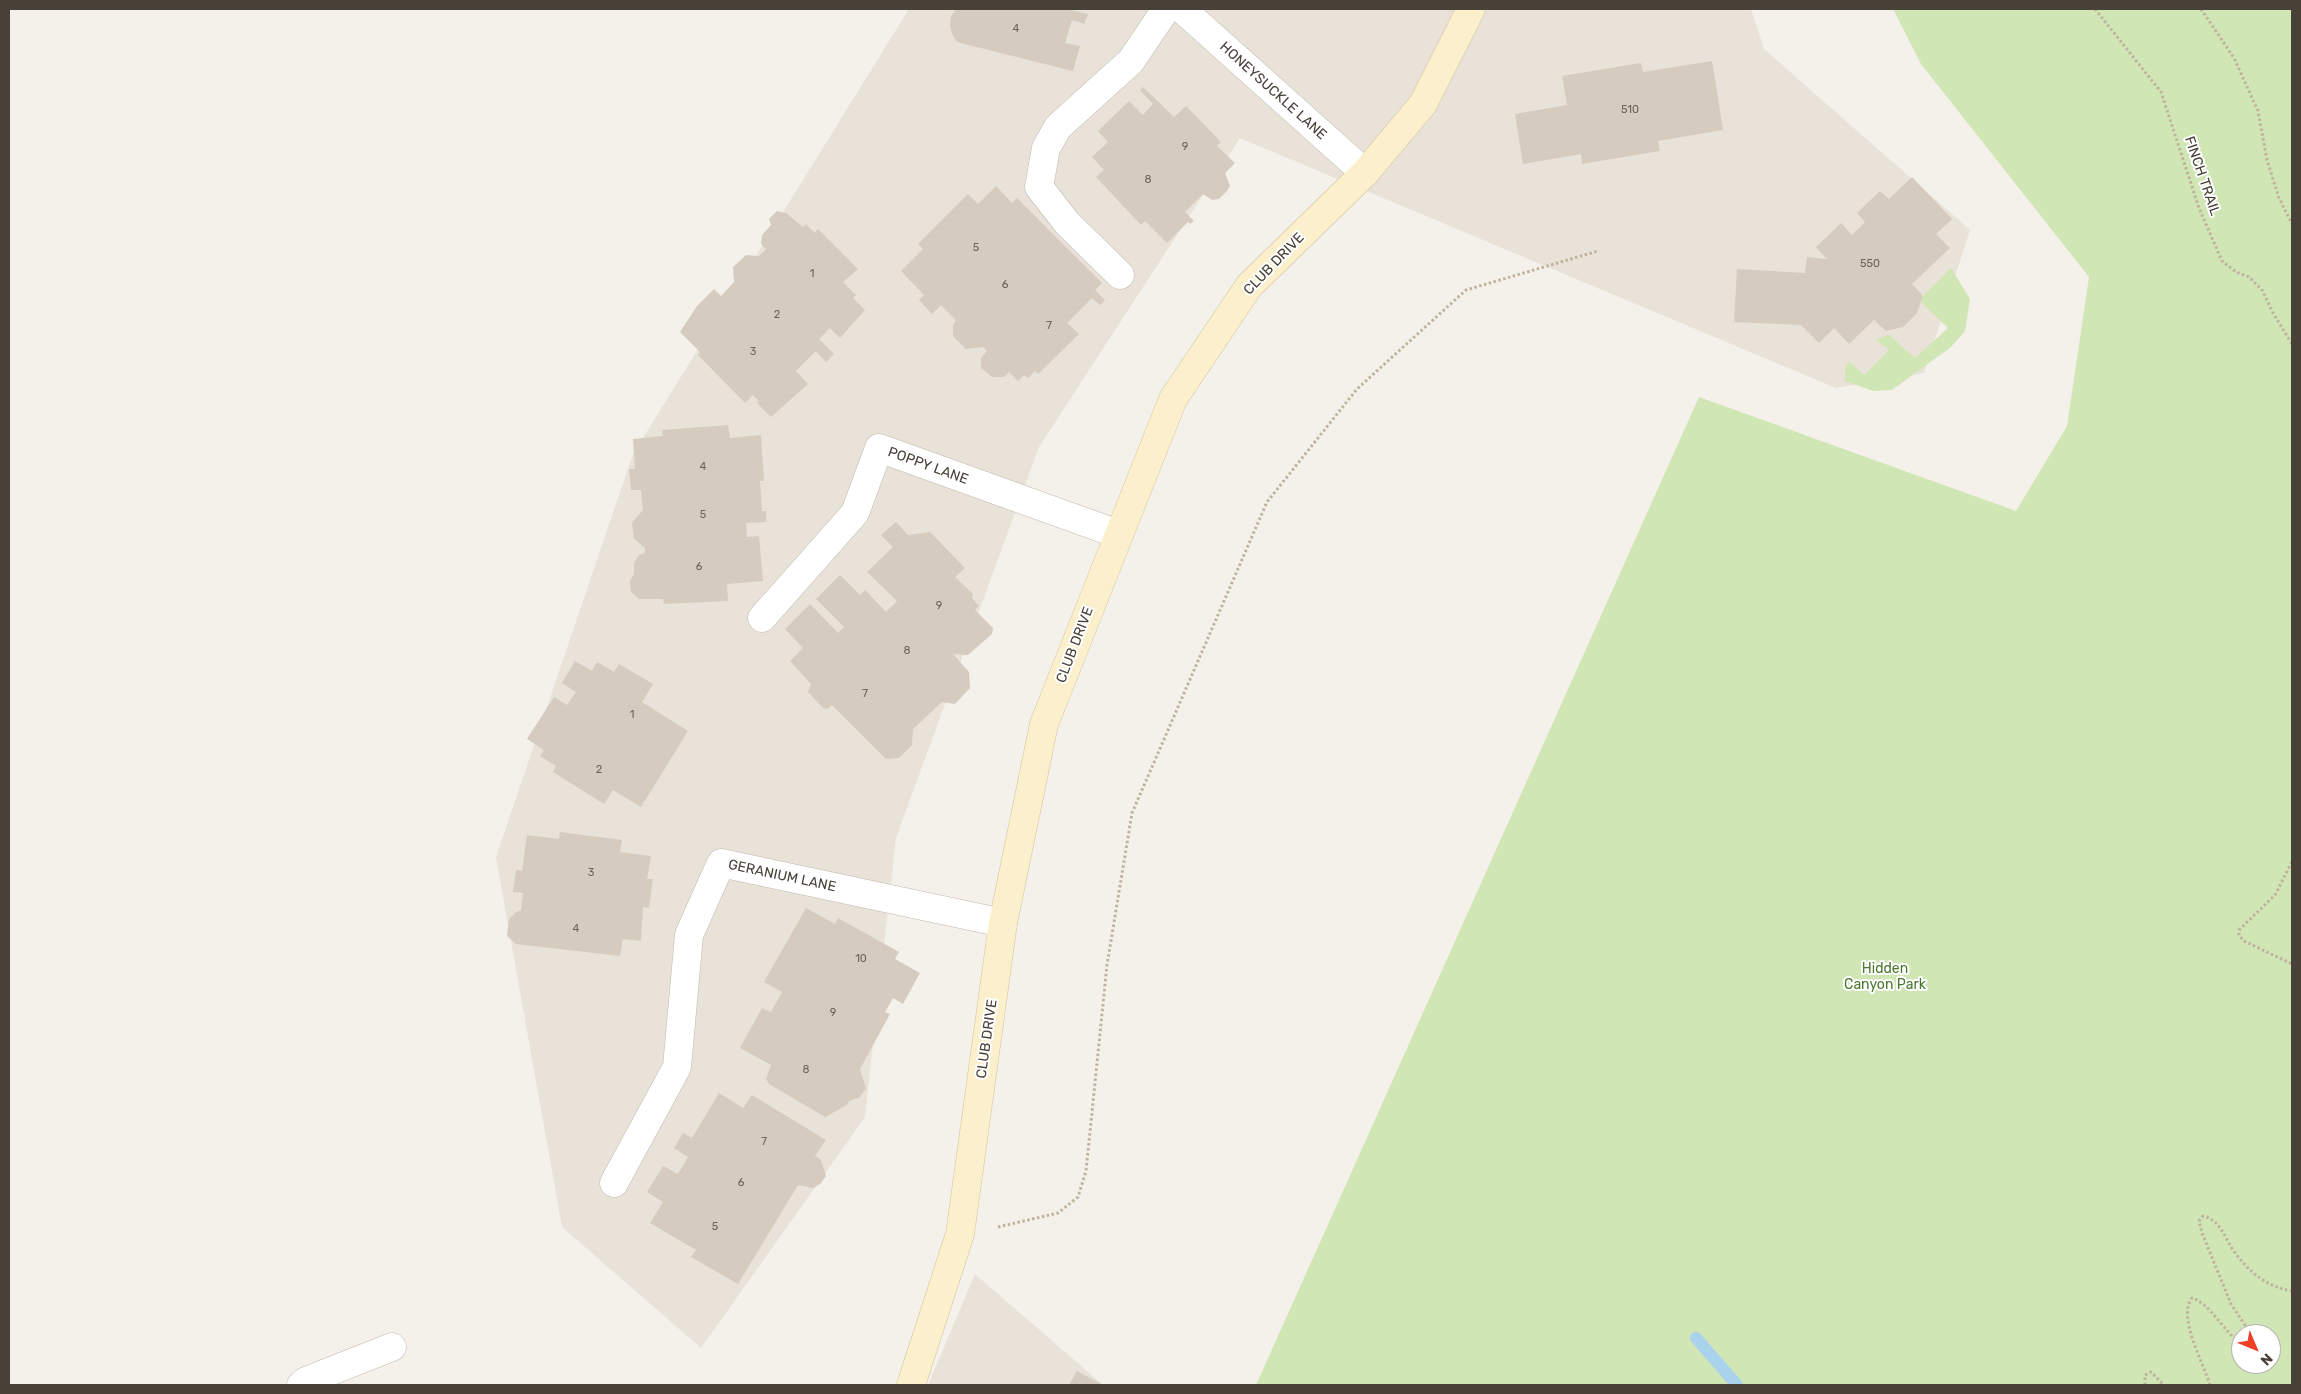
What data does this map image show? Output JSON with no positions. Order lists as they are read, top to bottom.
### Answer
{
  "streets": {
    "street": [
      "HONEYSUCKLE LANE",
      "CLUB DRIVE",
      "POPPY LANE",
      "GERANIUM LANE"
    ],
    "path": ["FINCH TRAIL"]
  },
  "crossings": [
    ["HONEYSUCKLE LANE", "CLUB DRIVE"],
    ["CLUB DRIVE", "POPPY LANE"],
    ["CLUB DRIVE", "GERANIUM LANE"]
  ],
  "parks": ["Hidden Canyon Park"],
  "house_numbers": [
    "4",
    "510",
    "9",
    "8",
    "5",
    "550",
    "1",
    "6",
    "2",
    "7",
    "3",
    "4",
    "5",
    "6",
    "9",
    "8",
    "7",
    "1",
    "2",
    "3",
    "4",
    "10",
    "9",
    "8",
    "7",
    "6",
    "5"
  ],
  "north": "bottom right"
}
